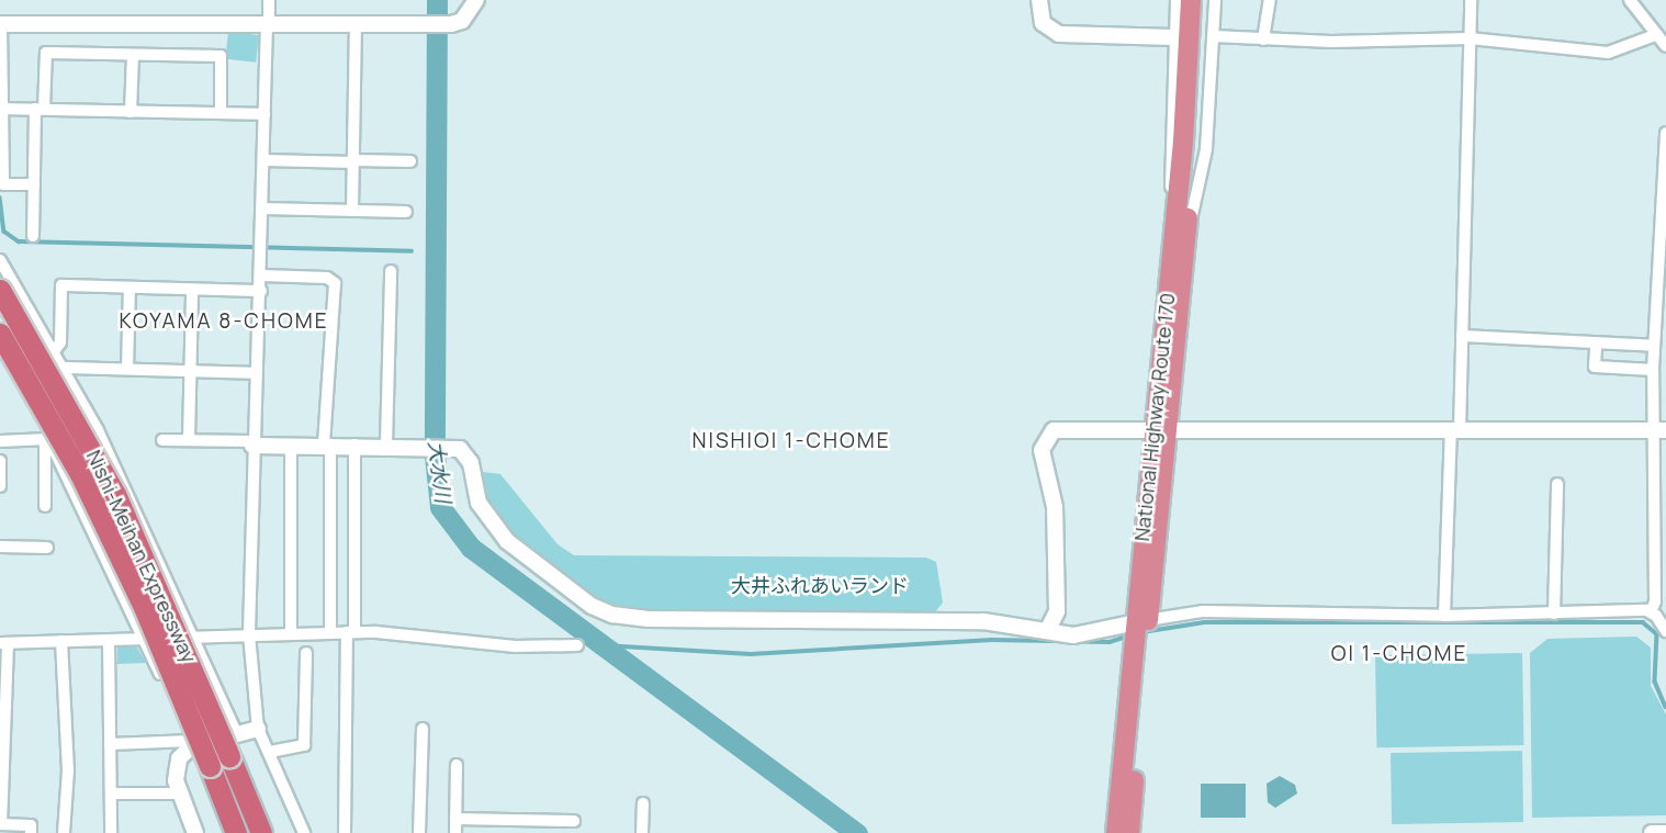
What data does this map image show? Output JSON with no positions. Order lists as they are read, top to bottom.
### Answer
{
  "streets": {
    "highway": ["National Highway Route 170", "Nishi-Meihan Expressway"]
  },
  "districts": ["KOYAMA 8-CHOME", "NISHIOI 1-CHOME", "OI 1-CHOME"],
  "water": ["大水川"],
  "parks": ["大井ふれあいランド"]
}
